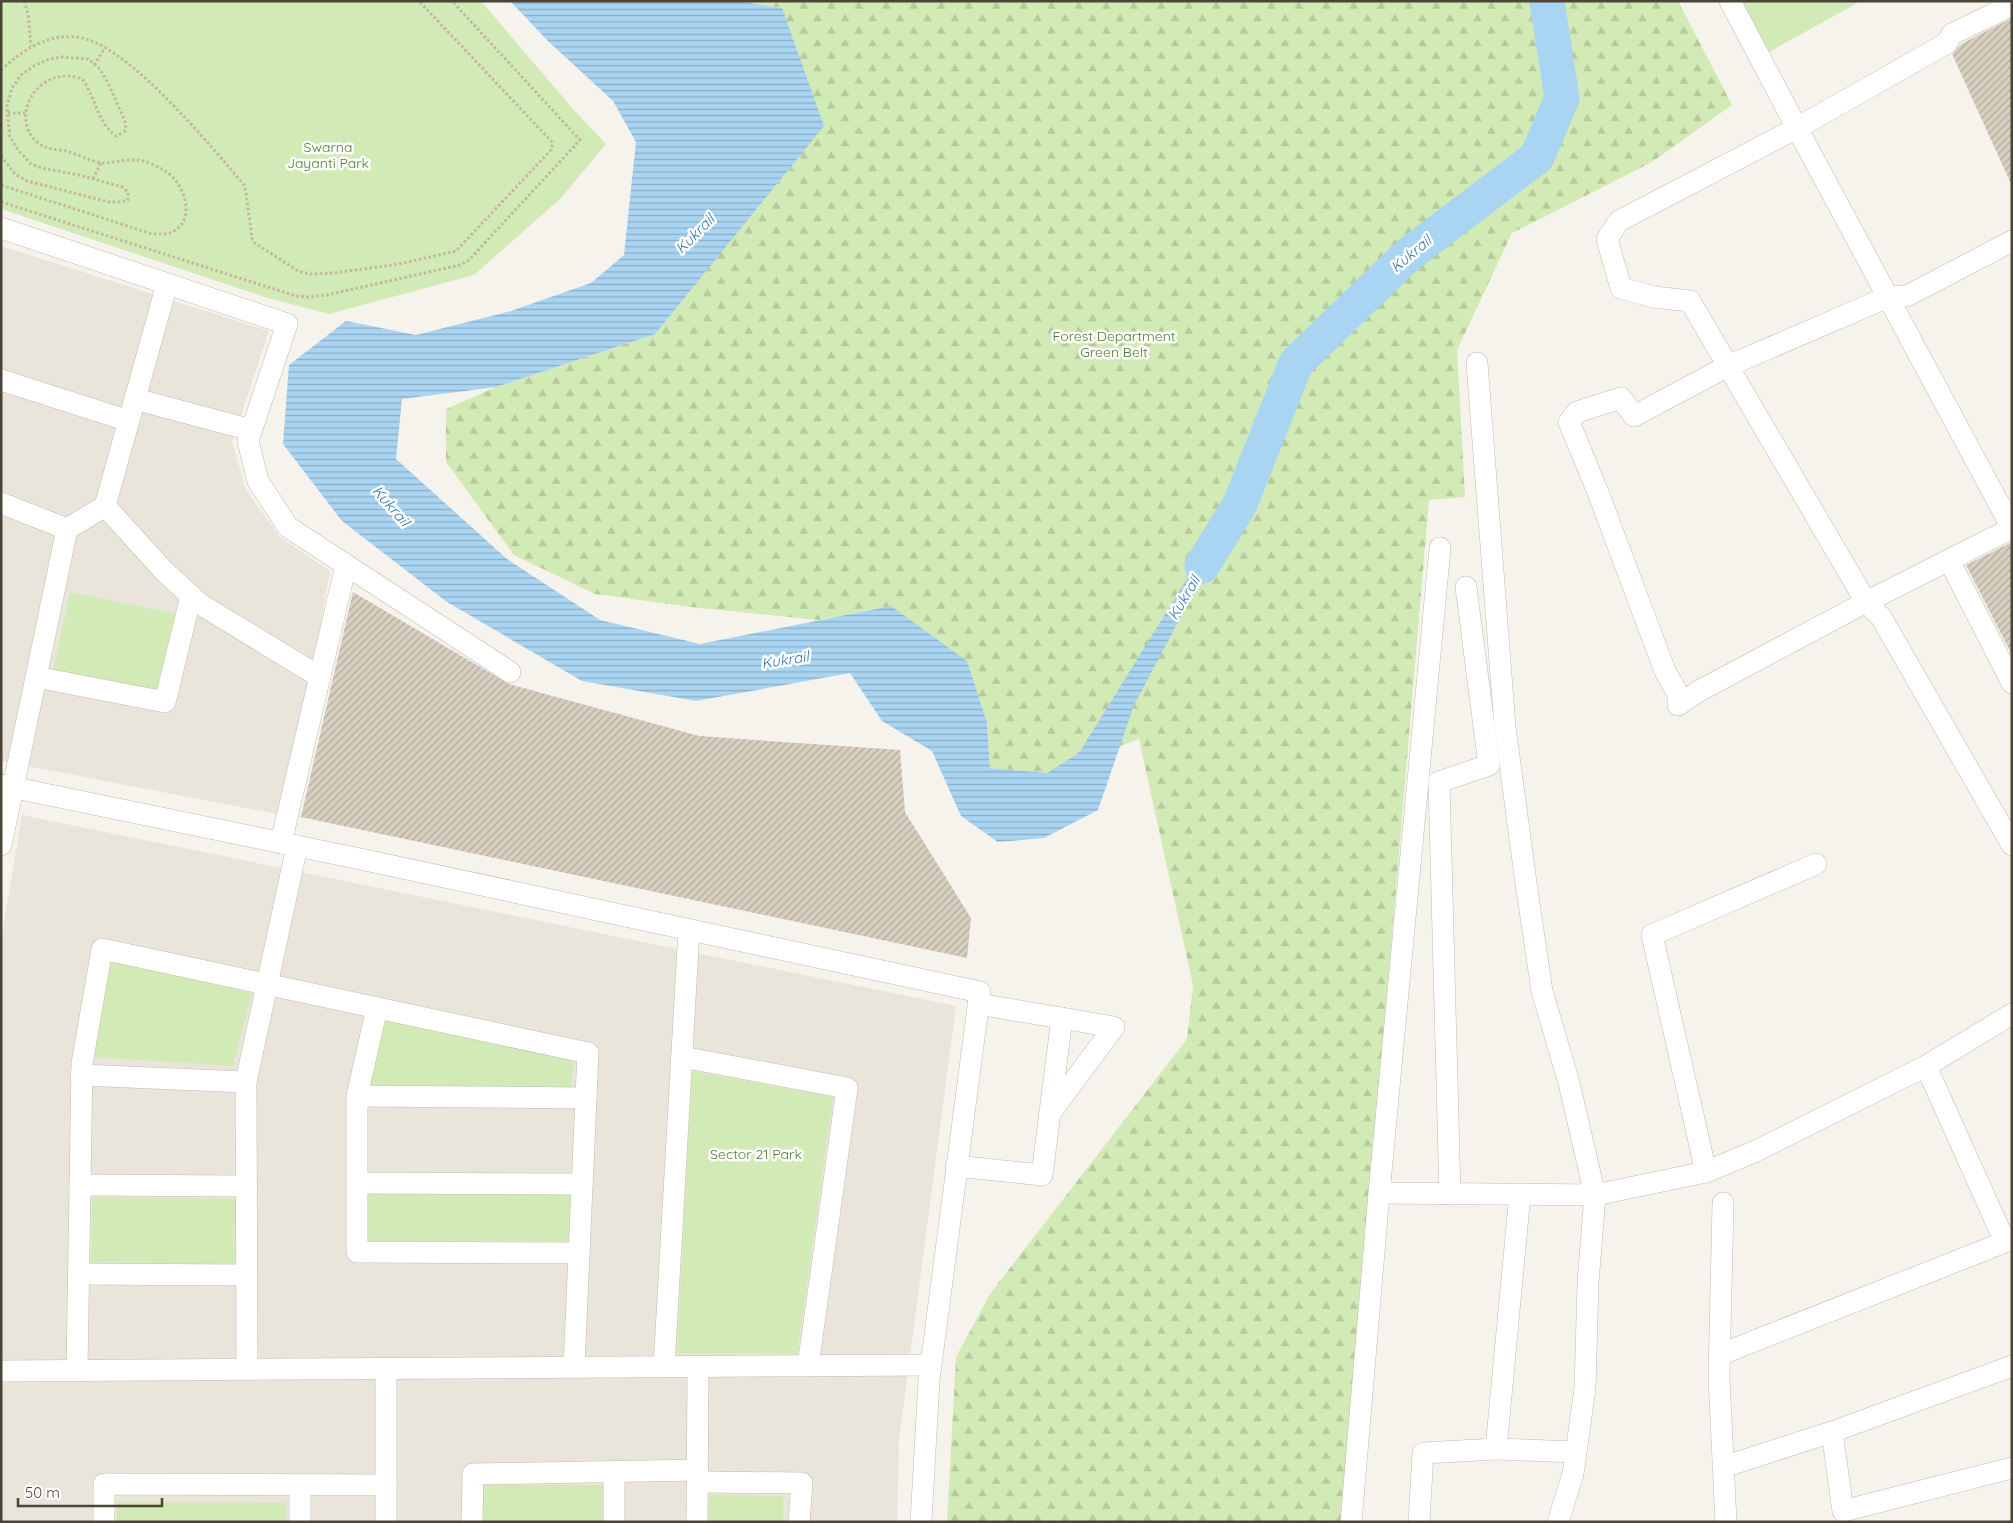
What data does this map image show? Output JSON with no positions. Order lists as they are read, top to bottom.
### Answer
{
  "water": ["Kukrail"],
  "parks": ["Swarna Jayanti Park", "Forest Department Green Belt", "Sector 21 Park"],
  "scale_bar": "50 m"
}
